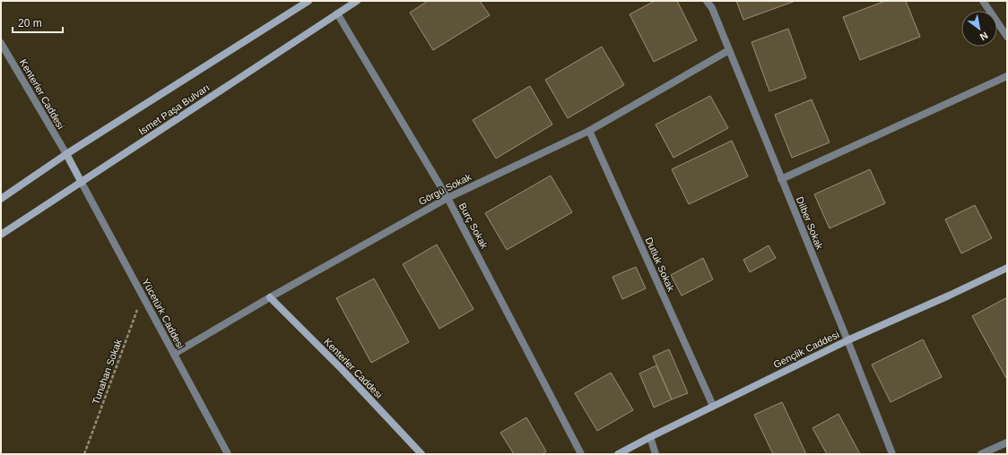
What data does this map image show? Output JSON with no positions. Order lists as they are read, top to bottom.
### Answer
{
  "streets": {
    "street": [
      "Kenterler Caddesi",
      "İsmet Paşa Bulvarı",
      "Görgü Sokak",
      "Dilber Sokak",
      "Burç Sokak",
      "Dutluk Sokak",
      "Yücetürk Caddesi",
      "Gençlik Caddesi"
    ],
    "path": ["Tunahan Sokak"]
  },
  "crossings": [
    ["Kenterler Caddesi", "İsmet Paşa Bulvarı"],
    ["Kenterler Caddesi", "Görgü Sokak"],
    ["İsmet Paşa Bulvarı", "Burç Sokak"],
    ["İsmet Paşa Bulvarı", "Yücetürk Caddesi"],
    ["Görgü Sokak", "Dilber Sokak"],
    ["Görgü Sokak", "Burç Sokak"],
    ["Görgü Sokak", "Dutluk Sokak"],
    ["Görgü Sokak", "Yücetürk Caddesi"],
    ["Dilber Sokak", "Gençlik Caddesi"],
    ["Dutluk Sokak", "Gençlik Caddesi"],
    ["Yücetürk Caddesi", "Tunahan Sokak"]
  ],
  "scale_bar": "20 m",
  "north": "bottom right"
}
